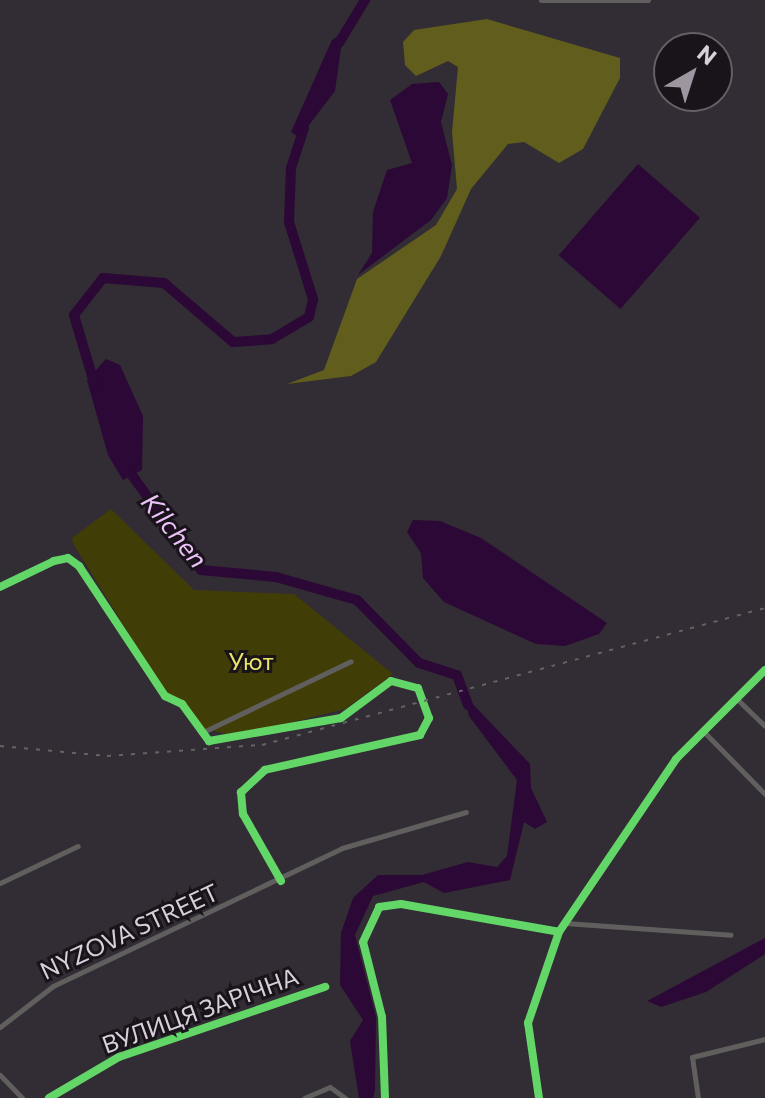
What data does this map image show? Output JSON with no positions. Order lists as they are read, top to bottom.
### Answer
{
  "streets": {
    "street": ["NYZOVA STREET", "ВУЛИЦЯ ЗАРІЧНА"]
  },
  "water": ["Kilchen"],
  "parks": ["Уют"],
  "north": "top right"
}
